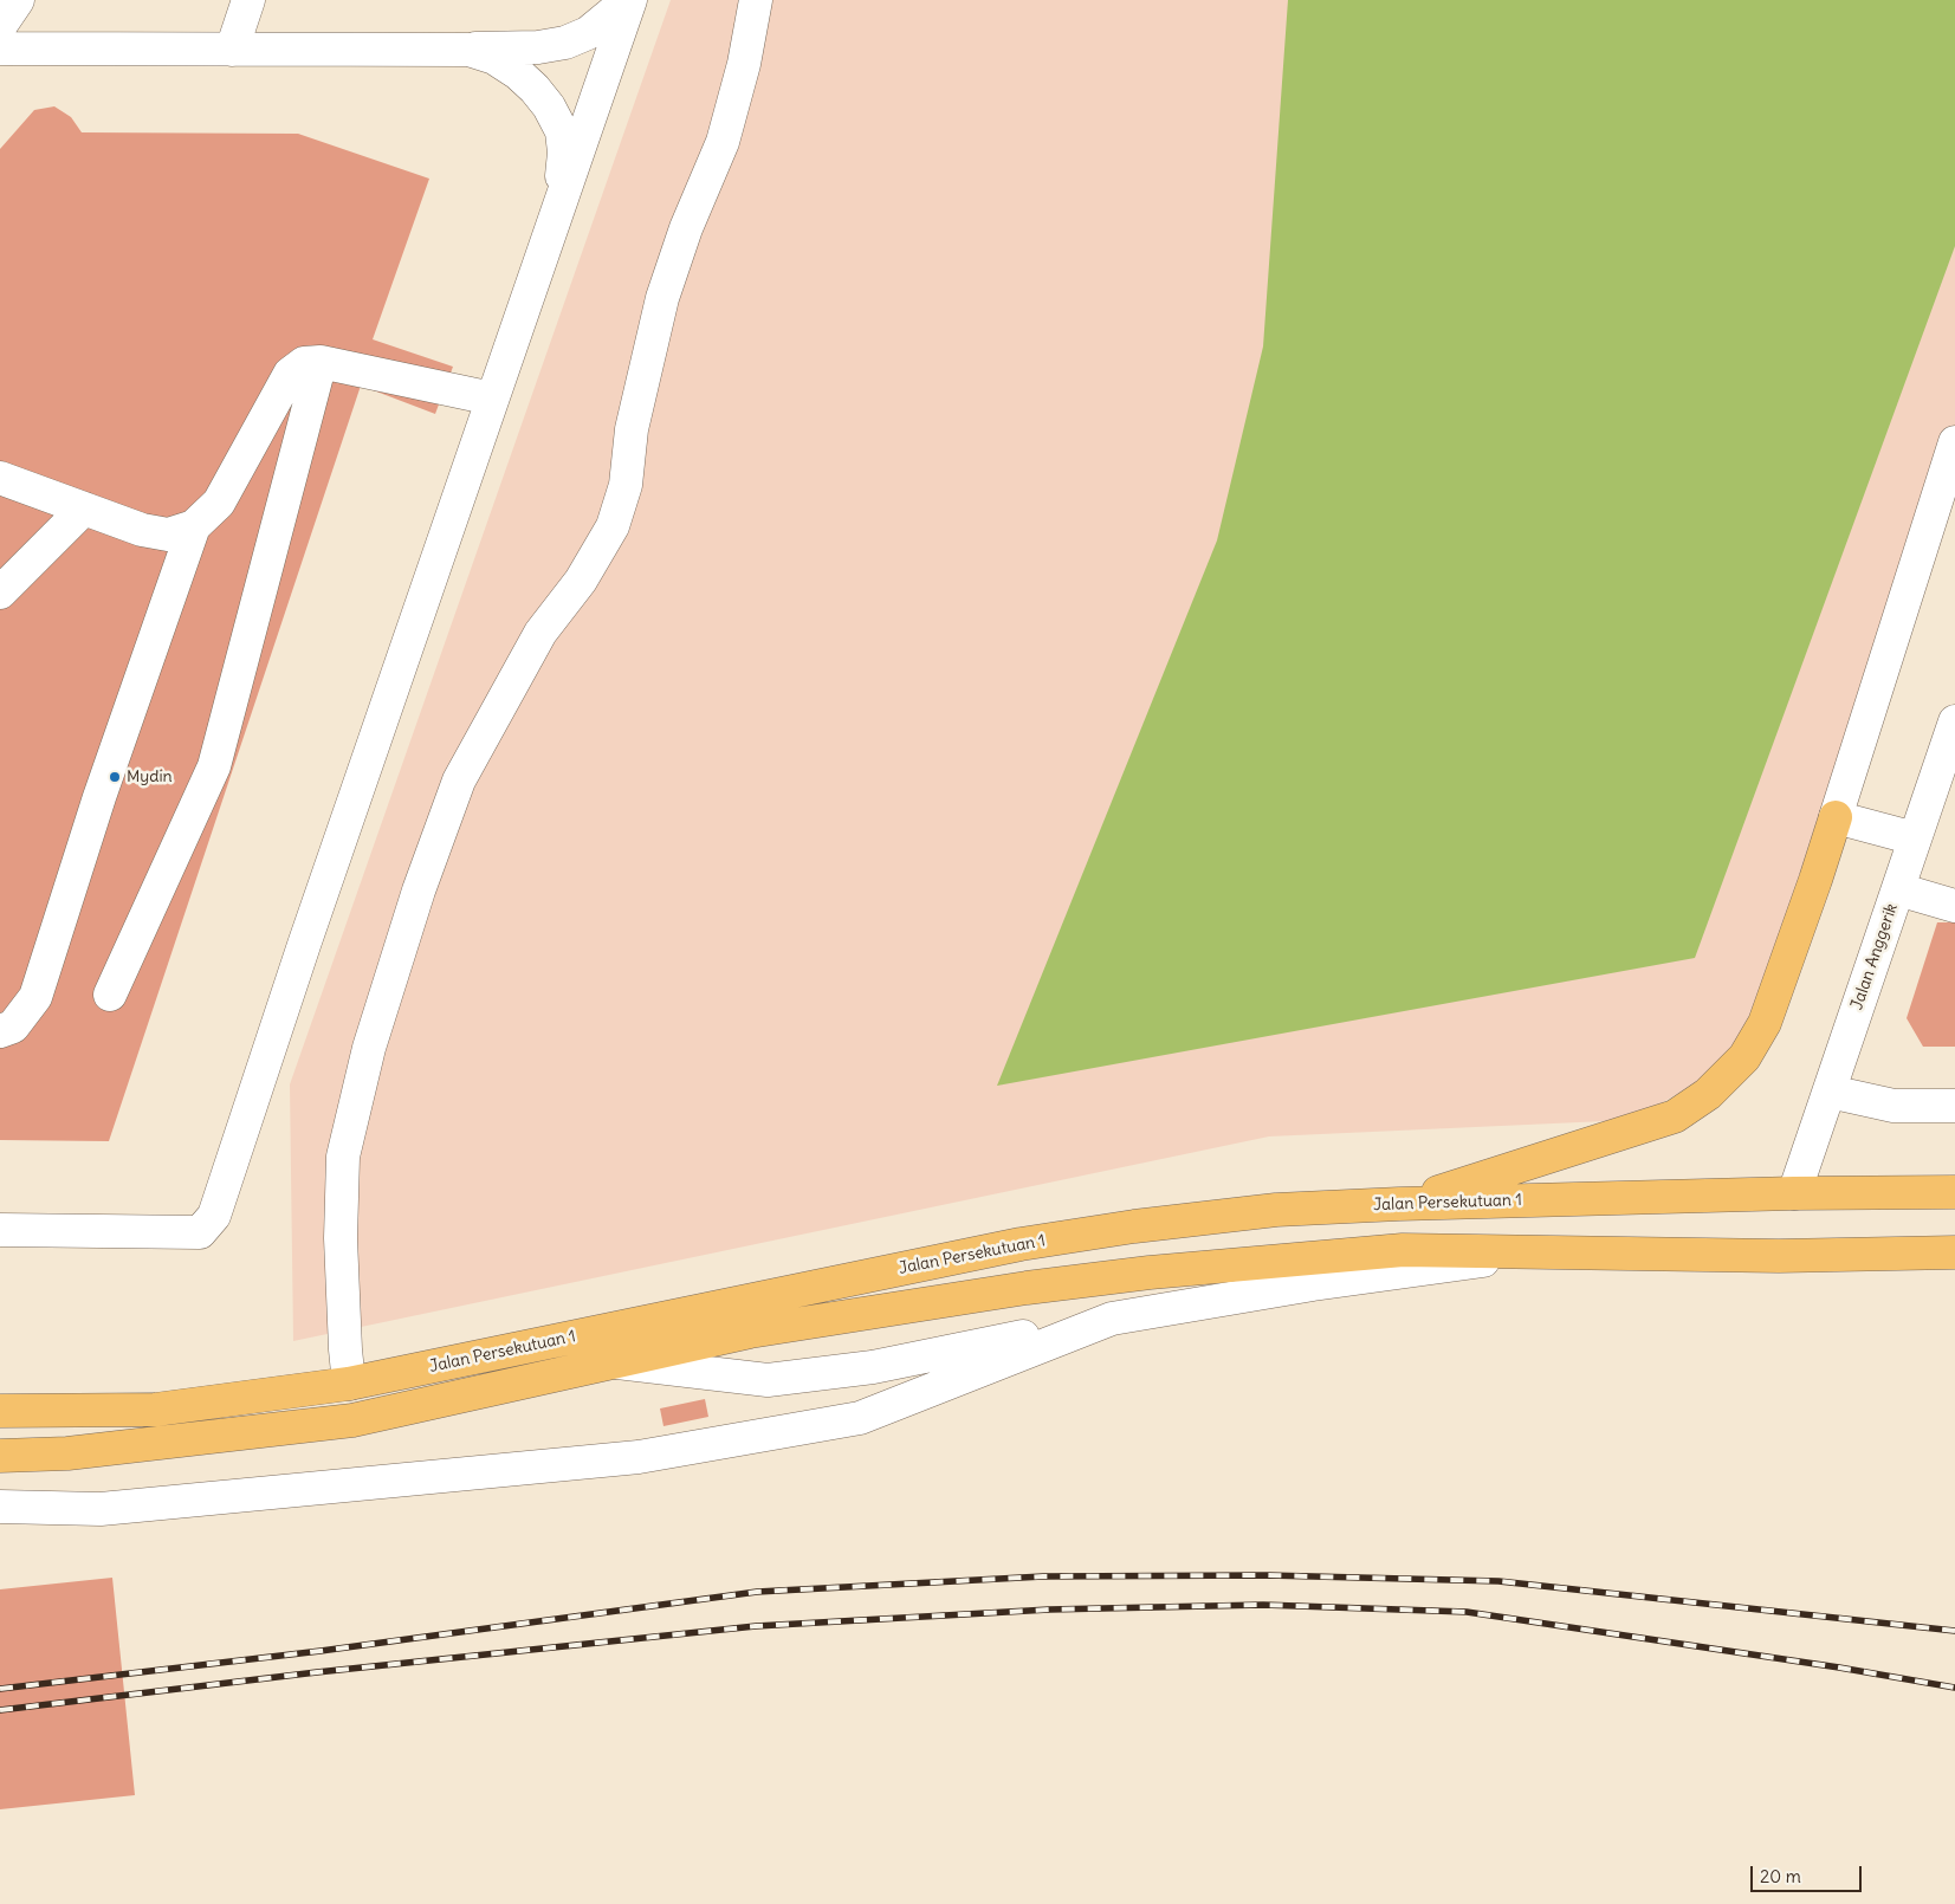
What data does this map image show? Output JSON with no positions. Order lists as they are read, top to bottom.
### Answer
{
  "streets": {
    "highway": ["Jalan Persekutuan 1"],
    "street": ["Jalan Anggerik"]
  },
  "crossings": [
    ["Jalan Anggerik", "Jalan Persekutuan 1"]
  ],
  "places": ["Mydin"],
  "scale_bar": "20 m"
}
